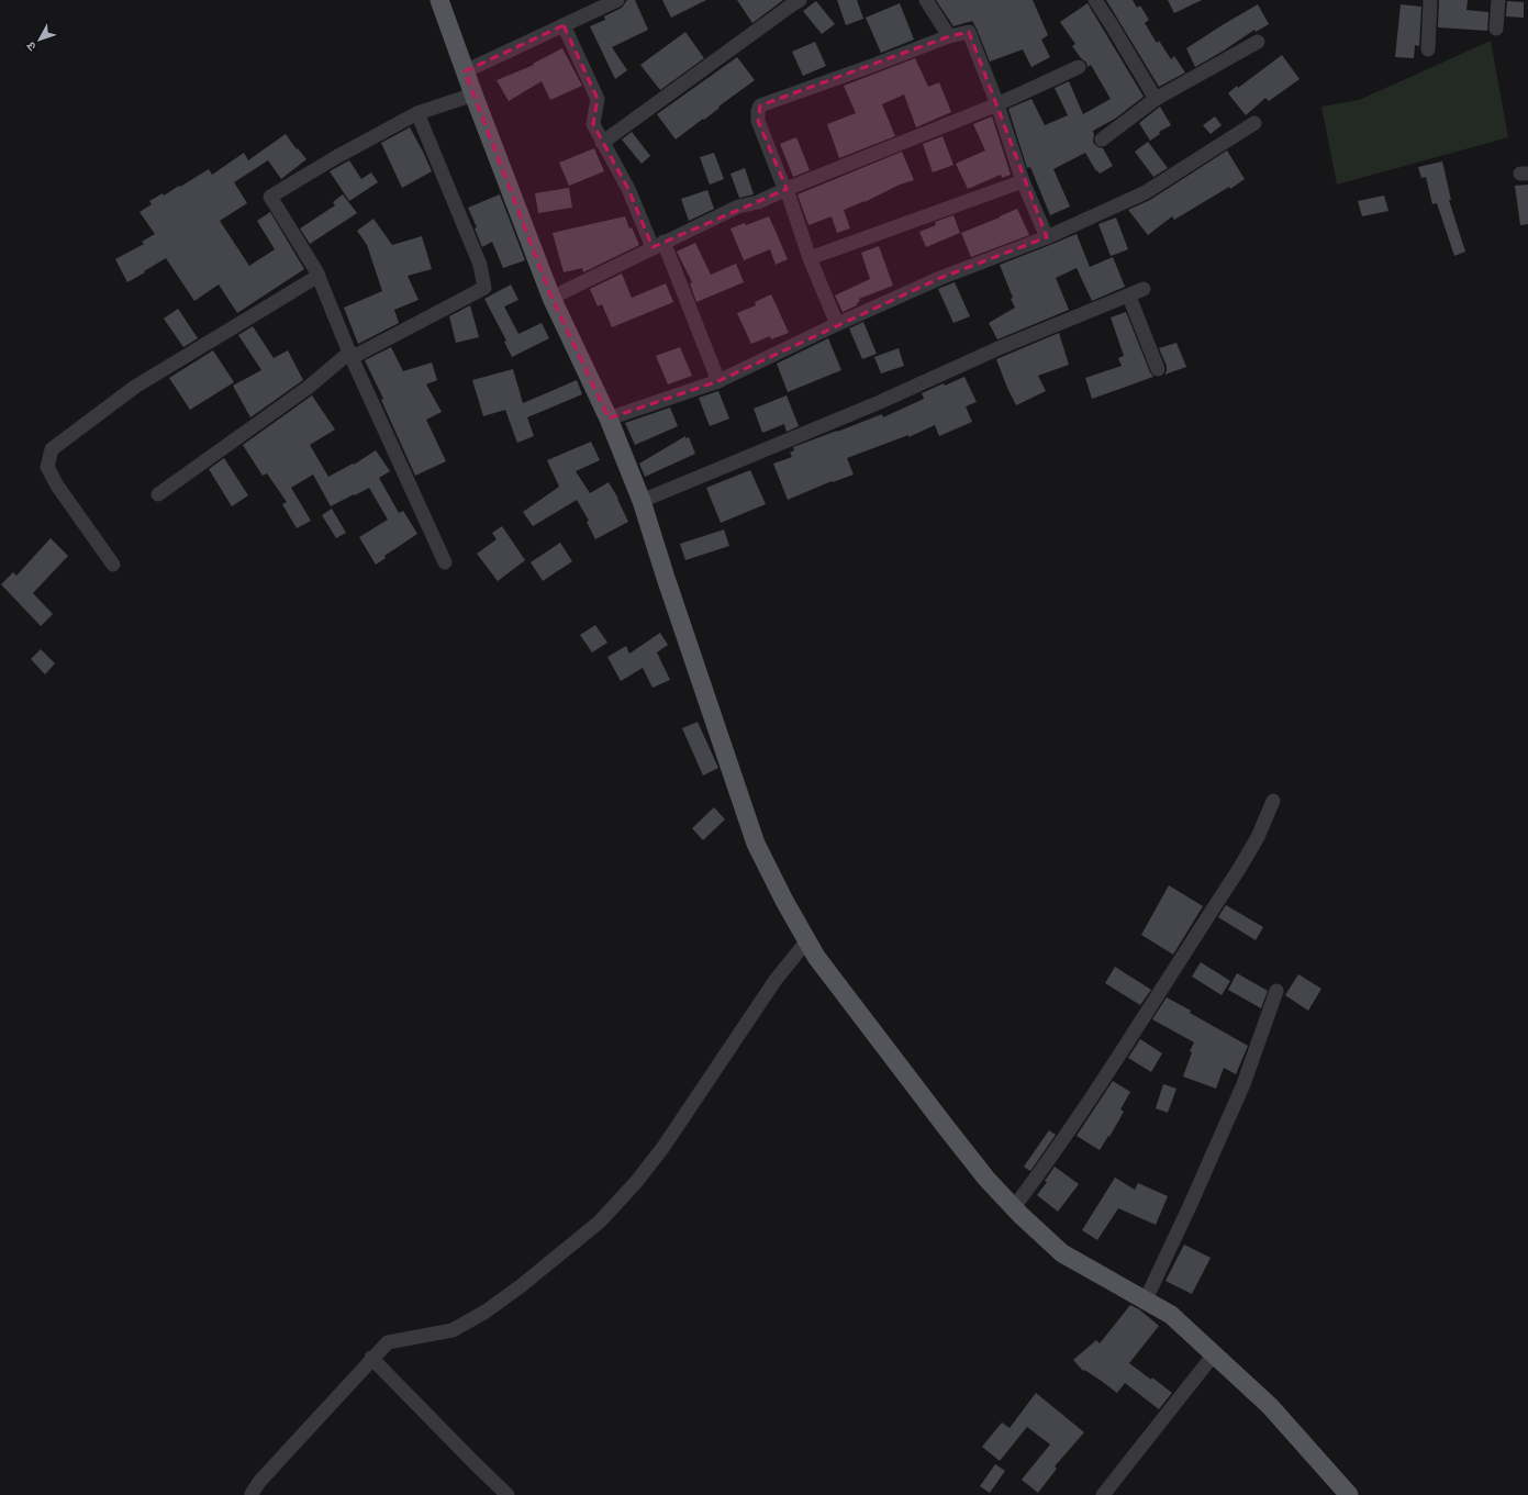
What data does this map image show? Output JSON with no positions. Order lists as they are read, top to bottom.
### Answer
{
  "north": "bottom left"
}
